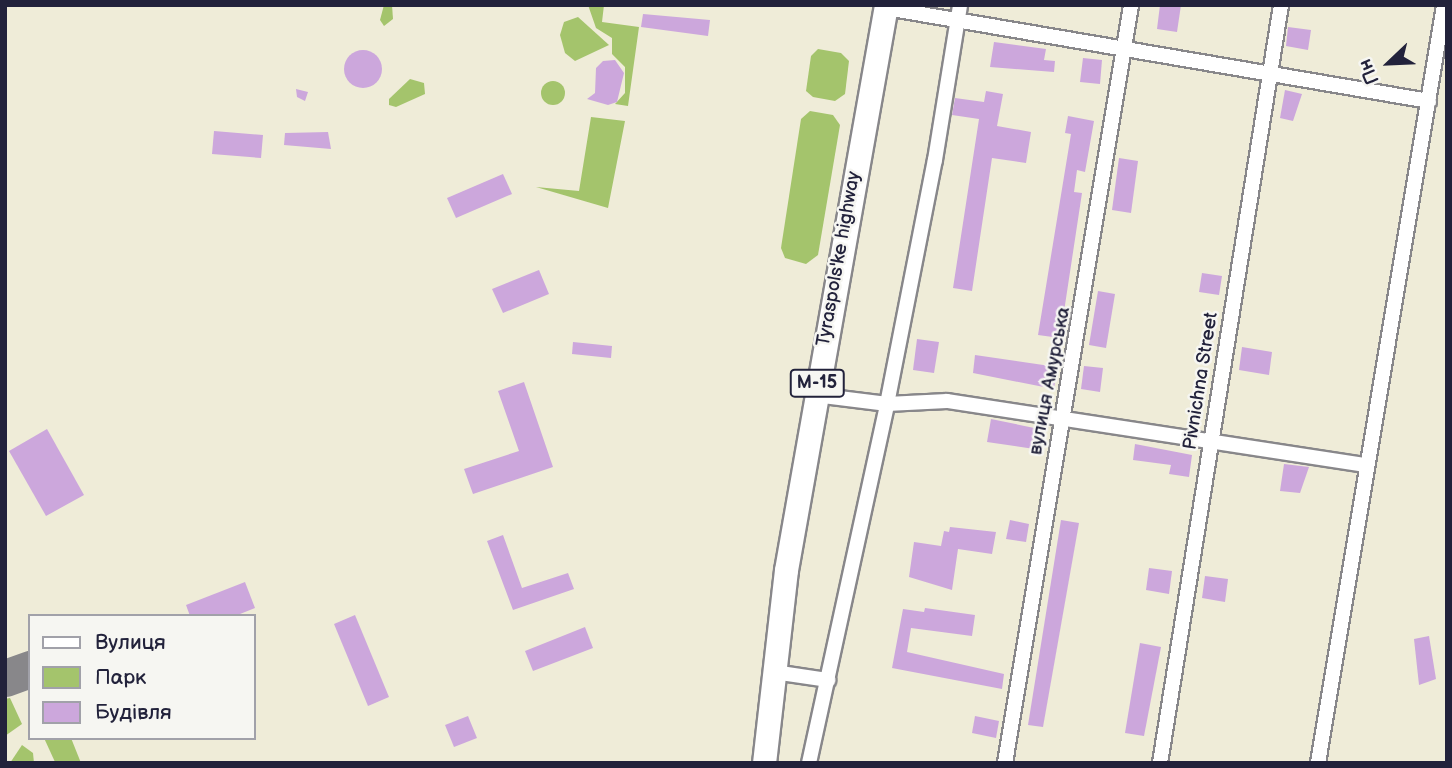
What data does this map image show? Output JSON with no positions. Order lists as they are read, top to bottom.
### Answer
{
  "streets": {
    "main road": ["Tyraspols'ke highway", "М-15"],
    "street": ["вулиця Амурська", "Pivnichna Street"]
  },
  "legend": ["Вулиця", "Парк", "Будівля"],
  "north": "bottom left"
}
